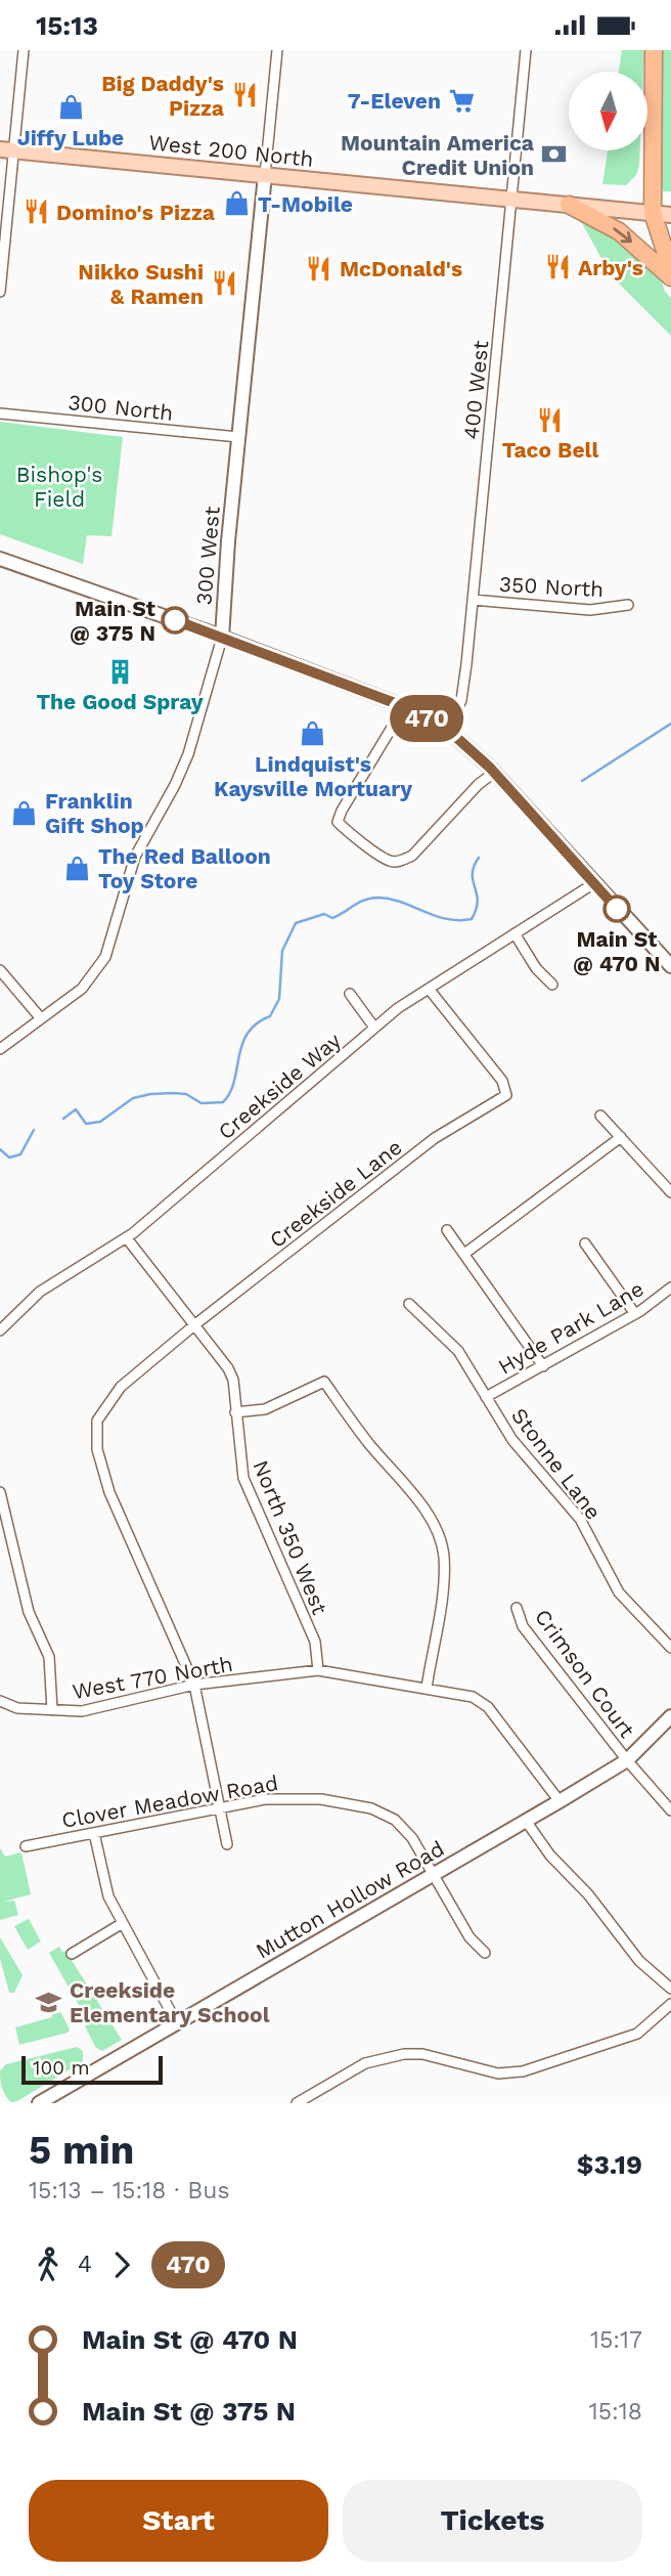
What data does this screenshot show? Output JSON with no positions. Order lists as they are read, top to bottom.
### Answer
{
  "streets": {
    "main road": ["West 200 North"],
    "street": [
      "400 West",
      "300 North",
      "300 West",
      "350 North",
      "Creekside Way",
      "Creekside Lane",
      "Hyde Park Lane",
      "Stonne Lane",
      "North 350 West",
      "Crimson Court",
      "West 770 North",
      "Clover Meadow Road",
      "Mutton Hollow Road"
    ]
  },
  "crossings": [
    ["West 200 North", "400 West"],
    ["West 200 North", "300 West"],
    ["400 West", "350 North"],
    ["300 North", "300 West"],
    ["Creekside Way", "Creekside Lane"],
    ["Creekside Way", "North 350 West"],
    ["Creekside Lane", "North 350 West"],
    ["Creekside Lane", "West 770 North"],
    ["Hyde Park Lane", "Stonne Lane"],
    ["North 350 West", "West 770 North"],
    ["Crimson Court", "Mutton Hollow Road"],
    ["West 770 North", "Mutton Hollow Road"],
    ["Clover Meadow Road", "Mutton Hollow Road"]
  ],
  "parks": ["Bishop's Field"],
  "places": {
    "restaurant": [
      "Big Daddy's Pizza",
      "Domino's Pizza",
      "Arby's",
      "McDonald's",
      "Nikko Sushi & Ramen",
      "Taco Bell"
    ],
    "supermarket": ["7-Eleven"],
    "shop": [
      "Jiffy Lube",
      "T-Mobile",
      "Lindquist's Kaysville Mortuary",
      "Franklin Gift Shop",
      "The Red Balloon Toy Store"
    ],
    "bank": ["Mountain America Credit Union"],
    "other": ["Main St @ 375 N", "Main St @ 470 N"],
    "building": ["The Good Spray"],
    "school or university": ["Creekside Elementary School"]
  },
  "lines": ["bus line 470"],
  "scale_bar": "100 m",
  "north": "bottom",
  "page": {
    "status": "15:13",
    "on_map": "470",
    "scale": "100 m",
    "heading": ["5 min", "15:13 – 15:18 · Bus", "$3.19"],
    "legs": ["4", "470"],
    "list": [
      {
        "name": "Main St @ 470 N",
        "value": "15:17"
      },
      {
        "name": "Main St @ 375 N",
        "value": "15:18"
      }
    ],
    "buttons": ["Start", "Tickets"]
  }
}
